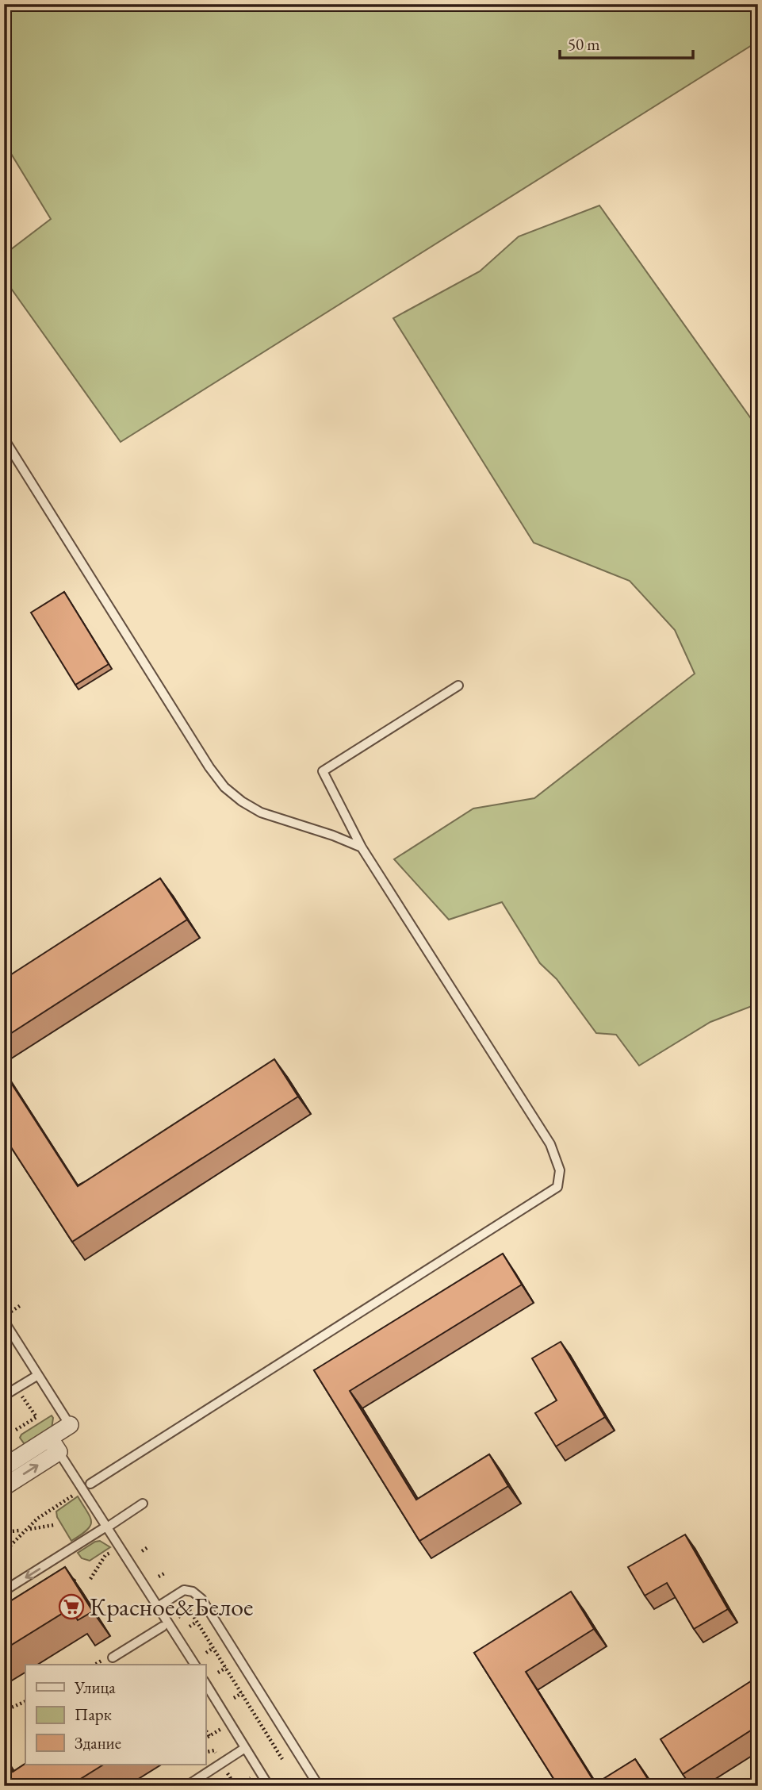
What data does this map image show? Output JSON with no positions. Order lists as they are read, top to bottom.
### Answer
{
  "places": {
    "supermarket": ["Красное&Белое"]
  },
  "legend": ["Улица", "Парк", "Здание"],
  "scale_bar": "50 m"
}
